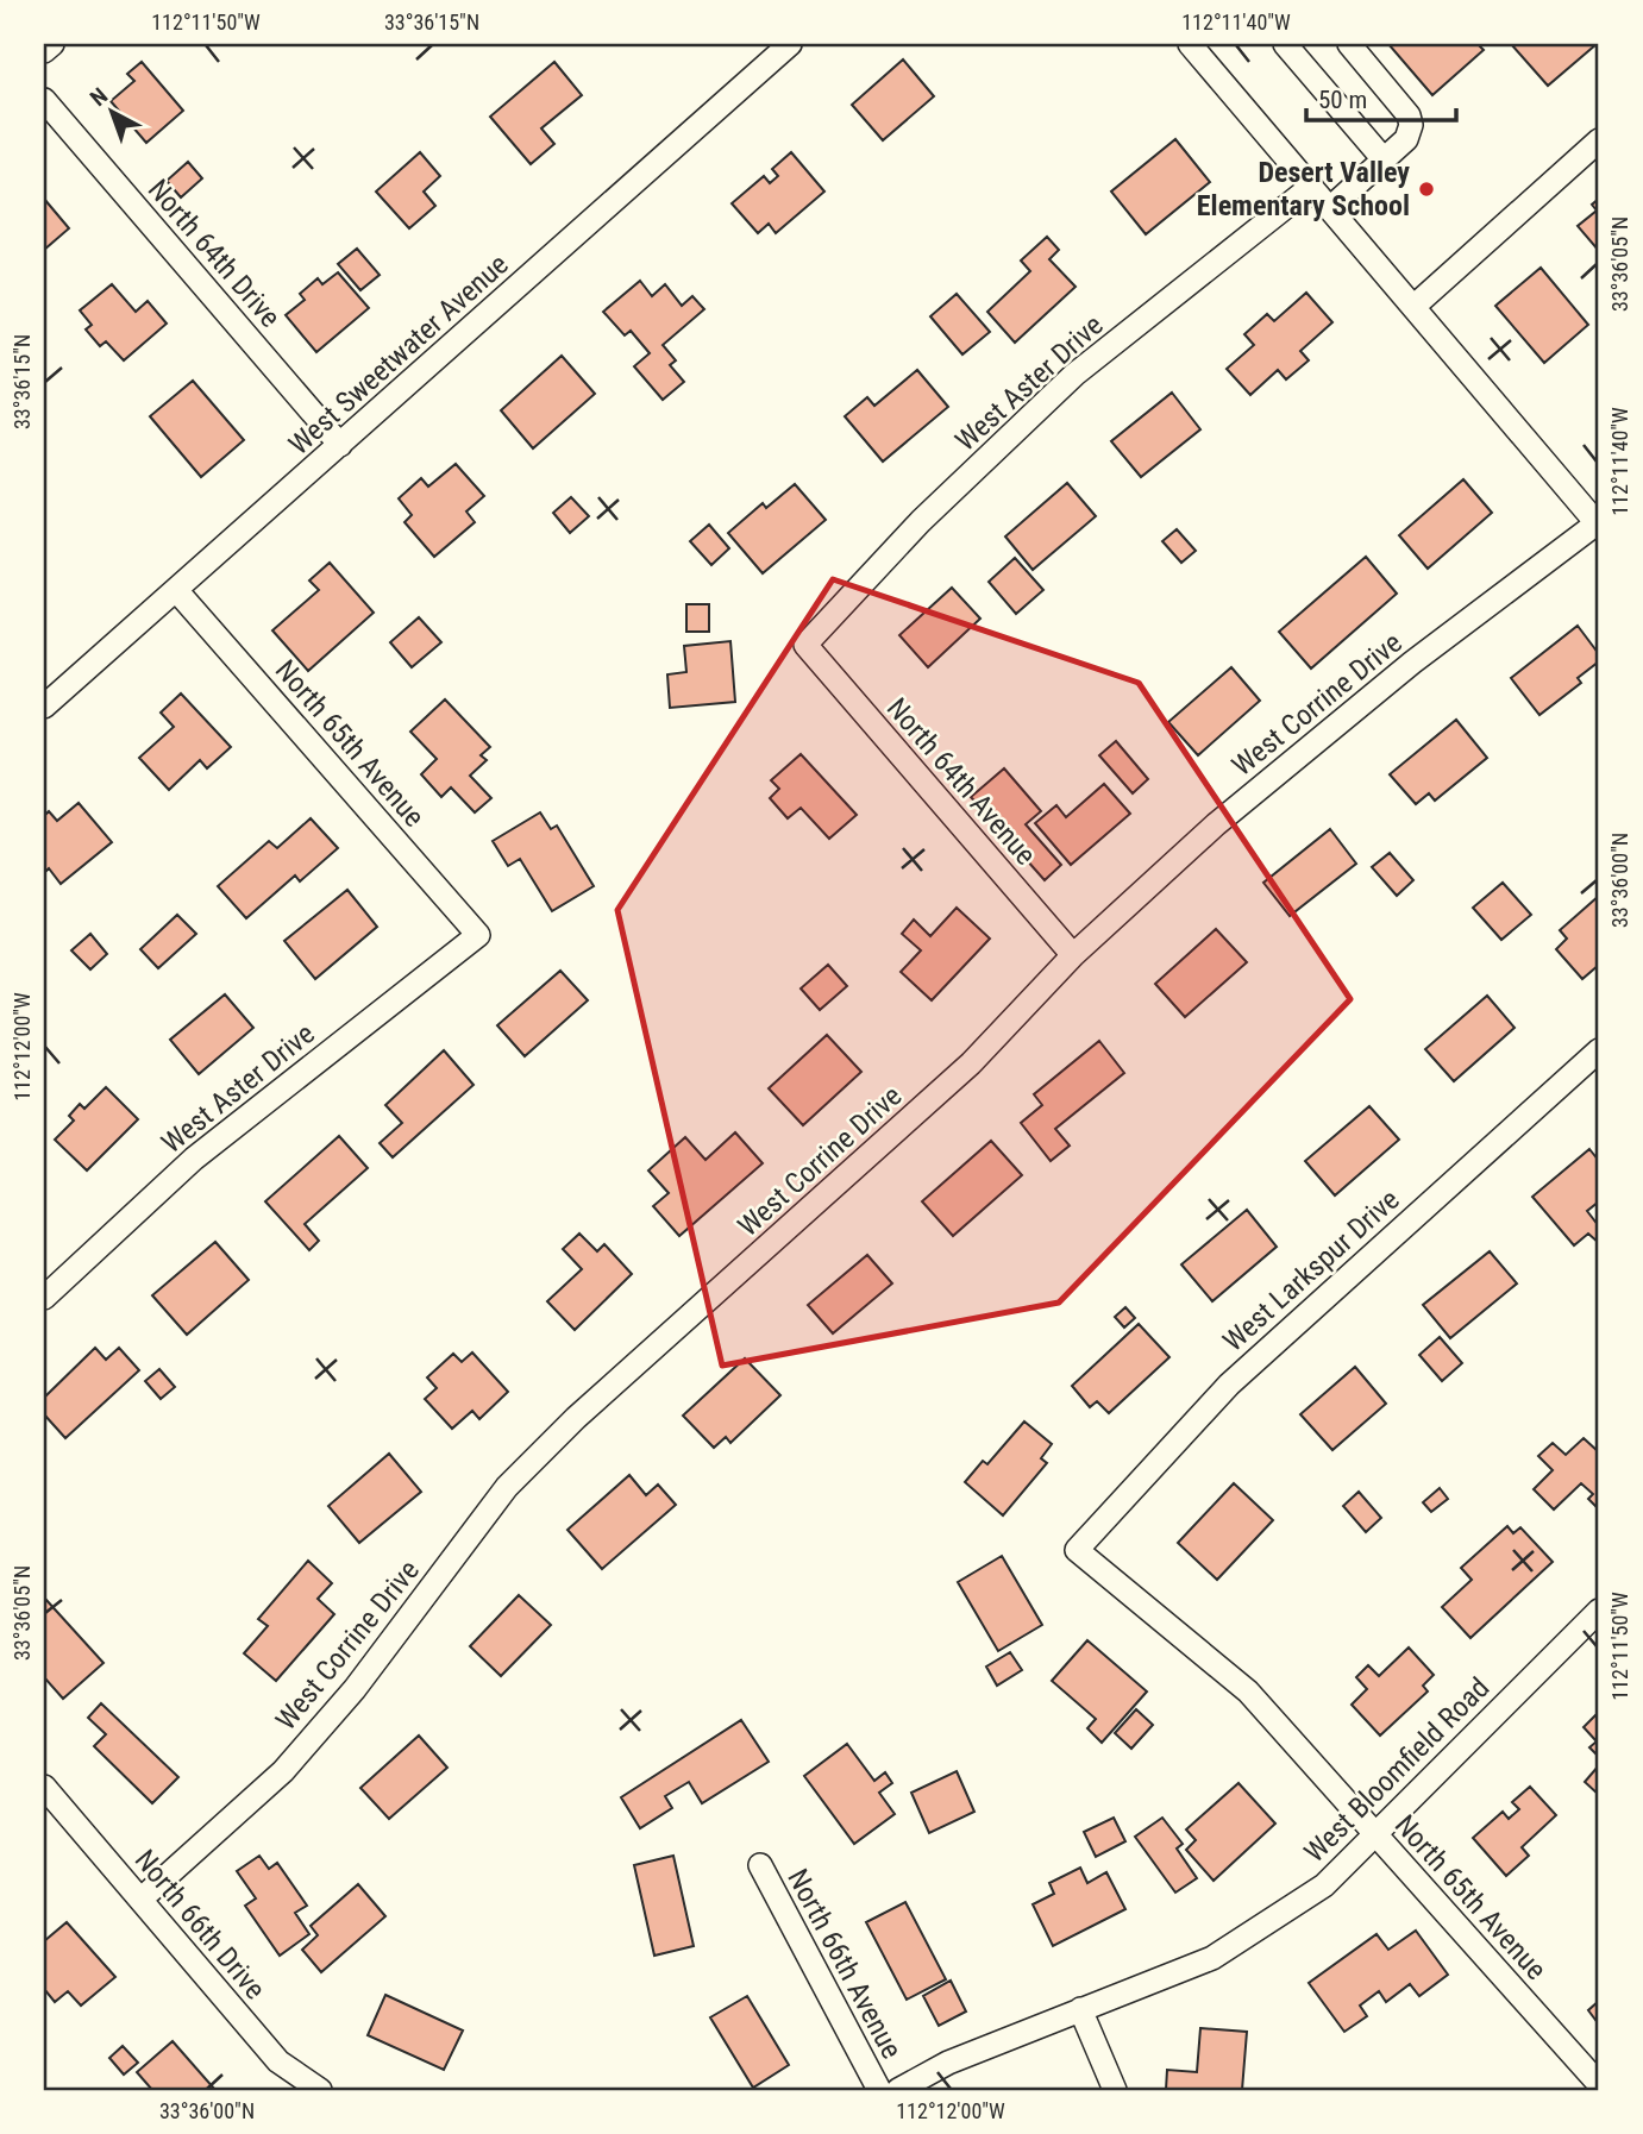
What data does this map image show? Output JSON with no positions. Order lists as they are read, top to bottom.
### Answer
{
  "streets": {
    "street": [
      "North 64th Drive",
      "West Sweetwater Avenue",
      "West Aster Drive",
      "West Corrine Drive",
      "North 65th Avenue",
      "North 64th Avenue",
      "West Larkspur Drive",
      "West Bloomfield Road",
      "North 66th Drive",
      "North 66th Avenue"
    ]
  },
  "crossings": [
    ["North 64th Drive", "West Sweetwater Avenue"],
    ["West Sweetwater Avenue", "North 65th Avenue"],
    ["West Aster Drive", "North 65th Avenue"],
    ["West Aster Drive", "North 64th Avenue"],
    ["West Corrine Drive", "North 64th Avenue"],
    ["West Corrine Drive", "North 66th Drive"],
    ["North 65th Avenue", "West Larkspur Drive"],
    ["North 65th Avenue", "West Bloomfield Road"]
  ],
  "places": ["Desert Valley Elementary School"],
  "scale_bar": "50 m",
  "north": "top left",
  "coordinates": [
    "112°11'50\"W",
    "33°36'15\"N",
    "112°11'40\"W",
    "33°36'05\"N",
    "33°36'00\"N",
    "112°12'00\"W"
  ]
}
